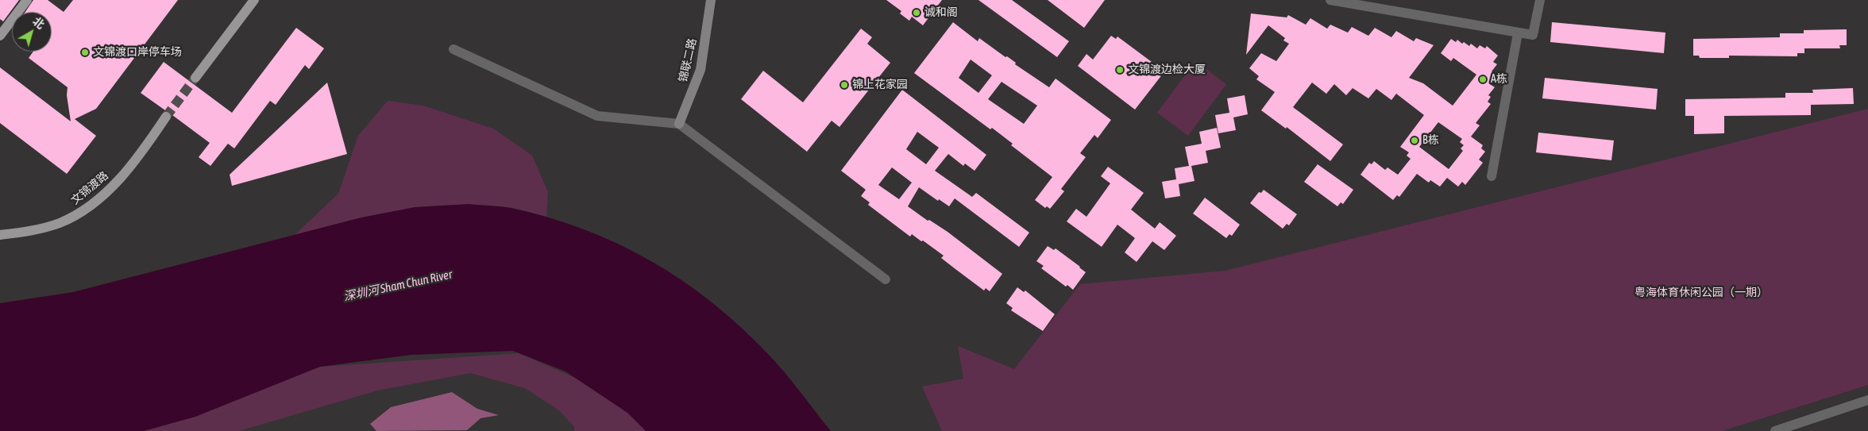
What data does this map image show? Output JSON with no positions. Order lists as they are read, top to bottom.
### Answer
{
  "streets": {
    "main road": ["文锦渡路"],
    "street": ["锦联二路"]
  },
  "water": ["深圳河 Sham Chun River"],
  "parks": ["粤海体育休闲公园（一期）"],
  "places": [
    "诚和阁",
    "文锦渡口岸停车场",
    "文锦渡边检大厦",
    "A栋",
    "锦上花家园",
    "B栋"
  ],
  "north": "top right"
}
